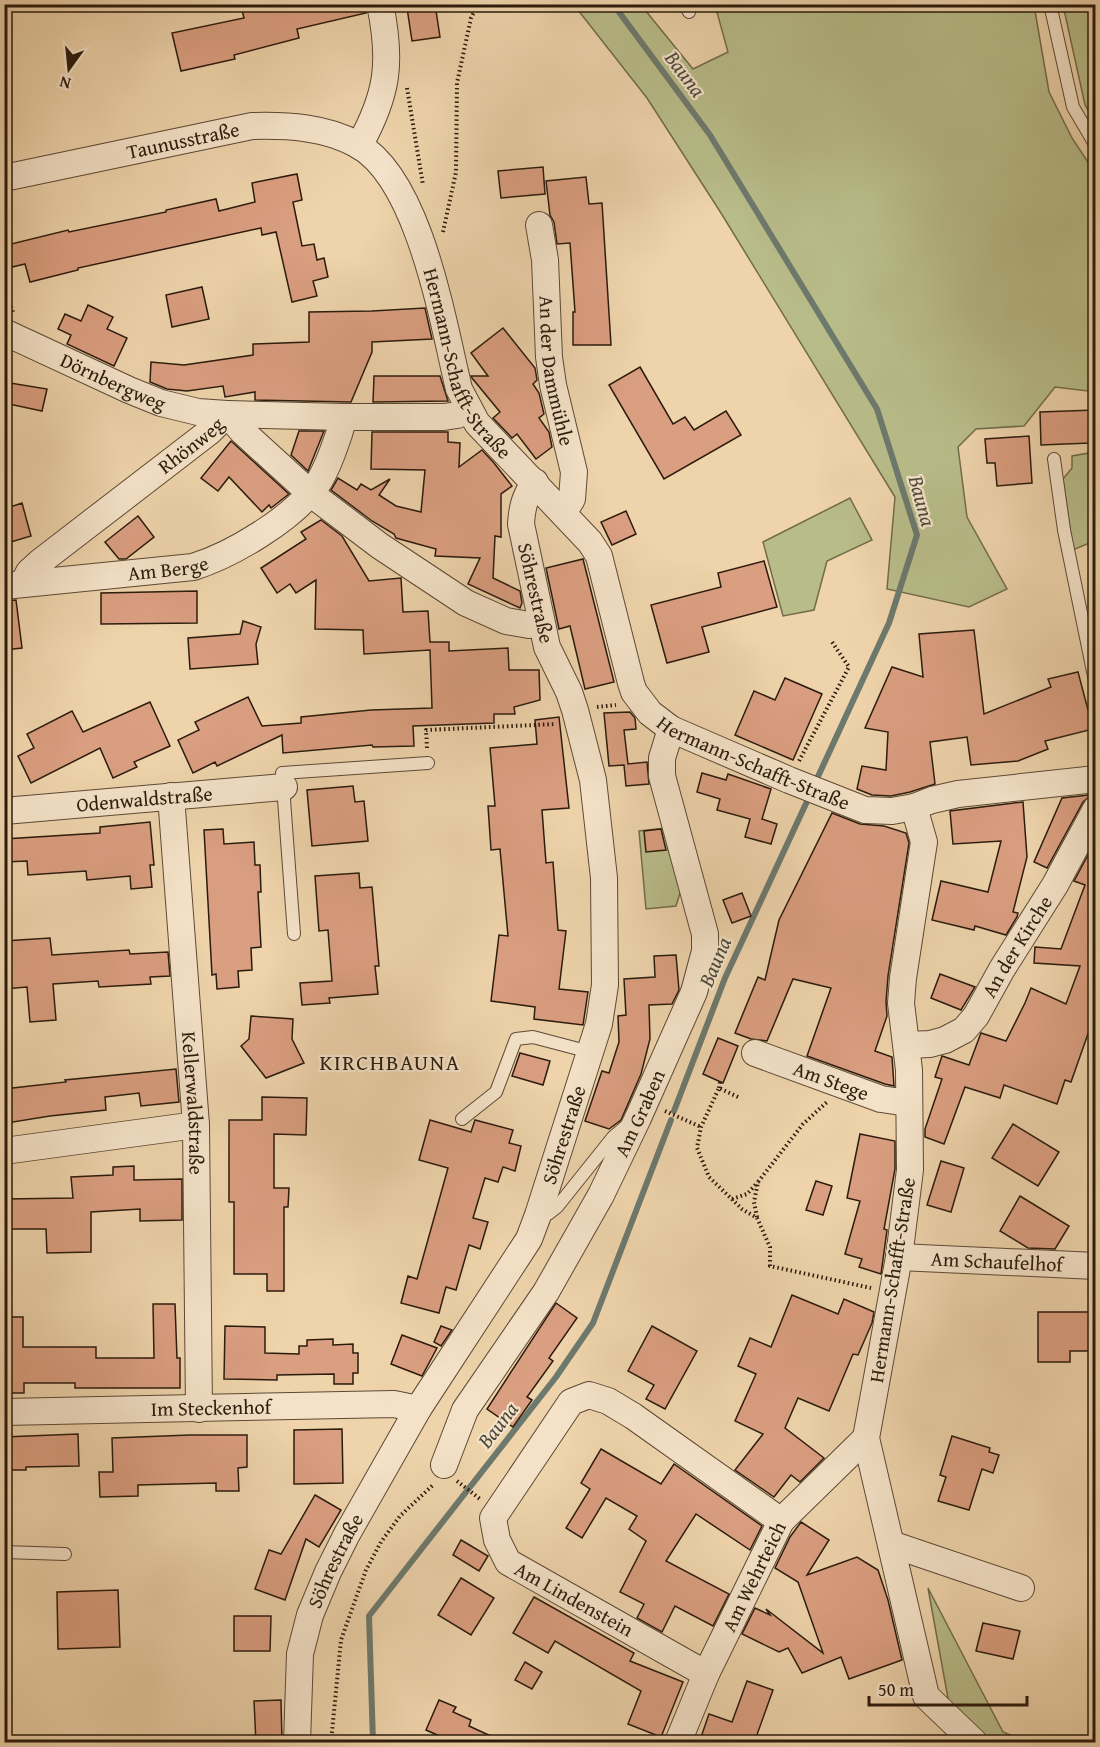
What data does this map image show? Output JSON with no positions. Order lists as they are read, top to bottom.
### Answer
{
  "streets": {
    "street": [
      "Taunusstraße",
      "Hermann-Schafft-Straße",
      "An der Dammühle",
      "Dörnbergweg",
      "Rhönweg",
      "Am Berge",
      "Söhrestraße",
      "Odenwaldstraße",
      "An der Kirche",
      "Am Stege",
      "Kellerwaldstraße",
      "Am Graben",
      "Am Schaufelhof",
      "Im Steckenhof",
      "Am Wehrteich",
      "Am Lindenstein"
    ]
  },
  "crossings": [
    ["Taunusstraße", "Hermann-Schafft-Straße"],
    ["Hermann-Schafft-Straße", "An der Dammühle"],
    ["Hermann-Schafft-Straße", "Rhönweg"],
    ["Hermann-Schafft-Straße", "Söhrestraße"],
    ["Hermann-Schafft-Straße", "An der Kirche"],
    ["Hermann-Schafft-Straße", "Am Stege"],
    ["Hermann-Schafft-Straße", "Am Graben"],
    ["Hermann-Schafft-Straße", "Am Schaufelhof"],
    ["Hermann-Schafft-Straße", "Am Wehrteich"],
    ["Dörnbergweg", "Rhönweg"],
    ["Rhönweg", "Am Berge"],
    ["Söhrestraße", "Im Steckenhof"],
    ["Odenwaldstraße", "Kellerwaldstraße"],
    ["Kellerwaldstraße", "Im Steckenhof"],
    ["Am Wehrteich", "Am Lindenstein"]
  ],
  "districts": ["KIRCHBAUNA"],
  "water": ["Bauna"],
  "scale_bar": "50 m",
  "north": "bottom"
}
